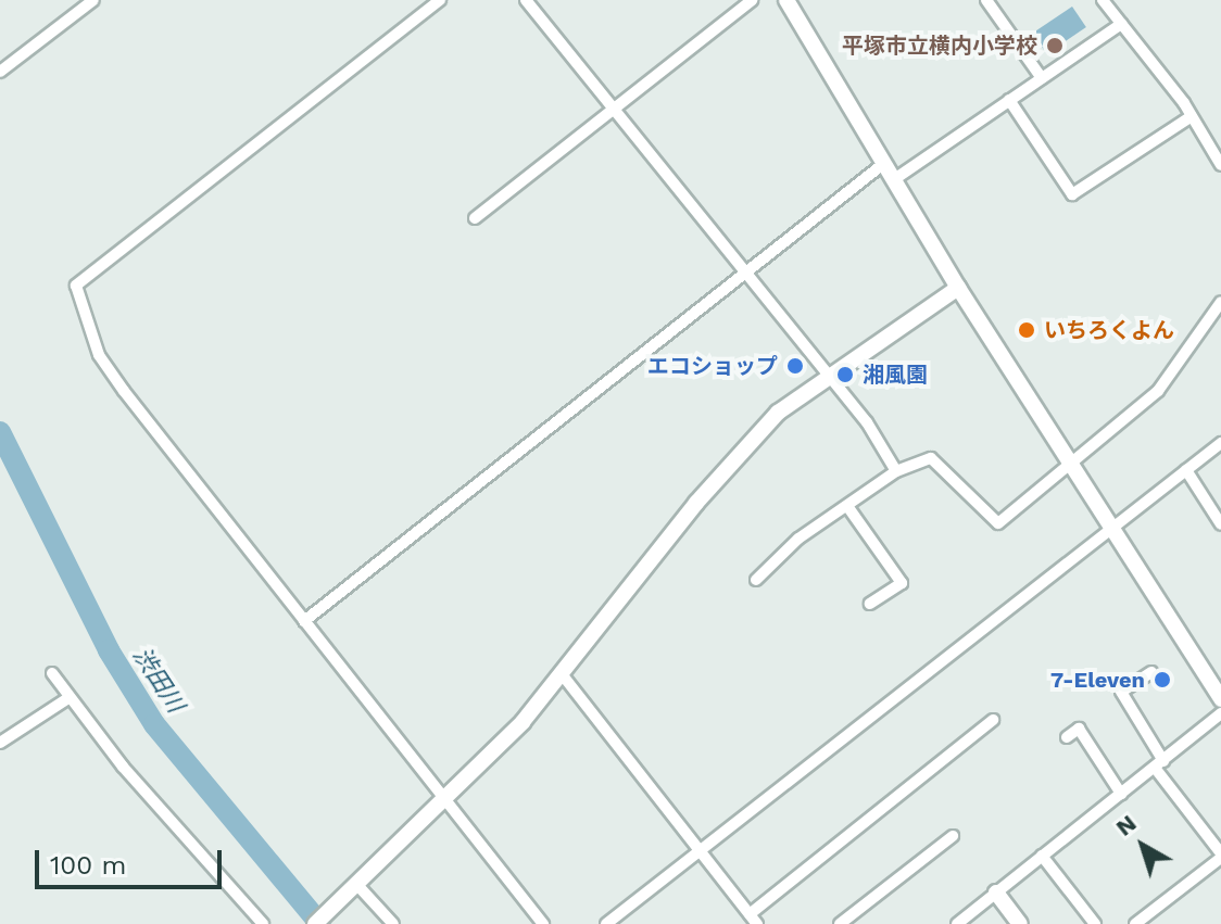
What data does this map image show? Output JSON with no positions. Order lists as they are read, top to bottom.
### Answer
{
  "water": ["渋田川"],
  "places": [
    "平塚市立横内小学校",
    "いちろくよん",
    "エコショップ",
    "湘風園",
    "7-Eleven"
  ],
  "scale_bar": "100 m",
  "north": "top left"
}
